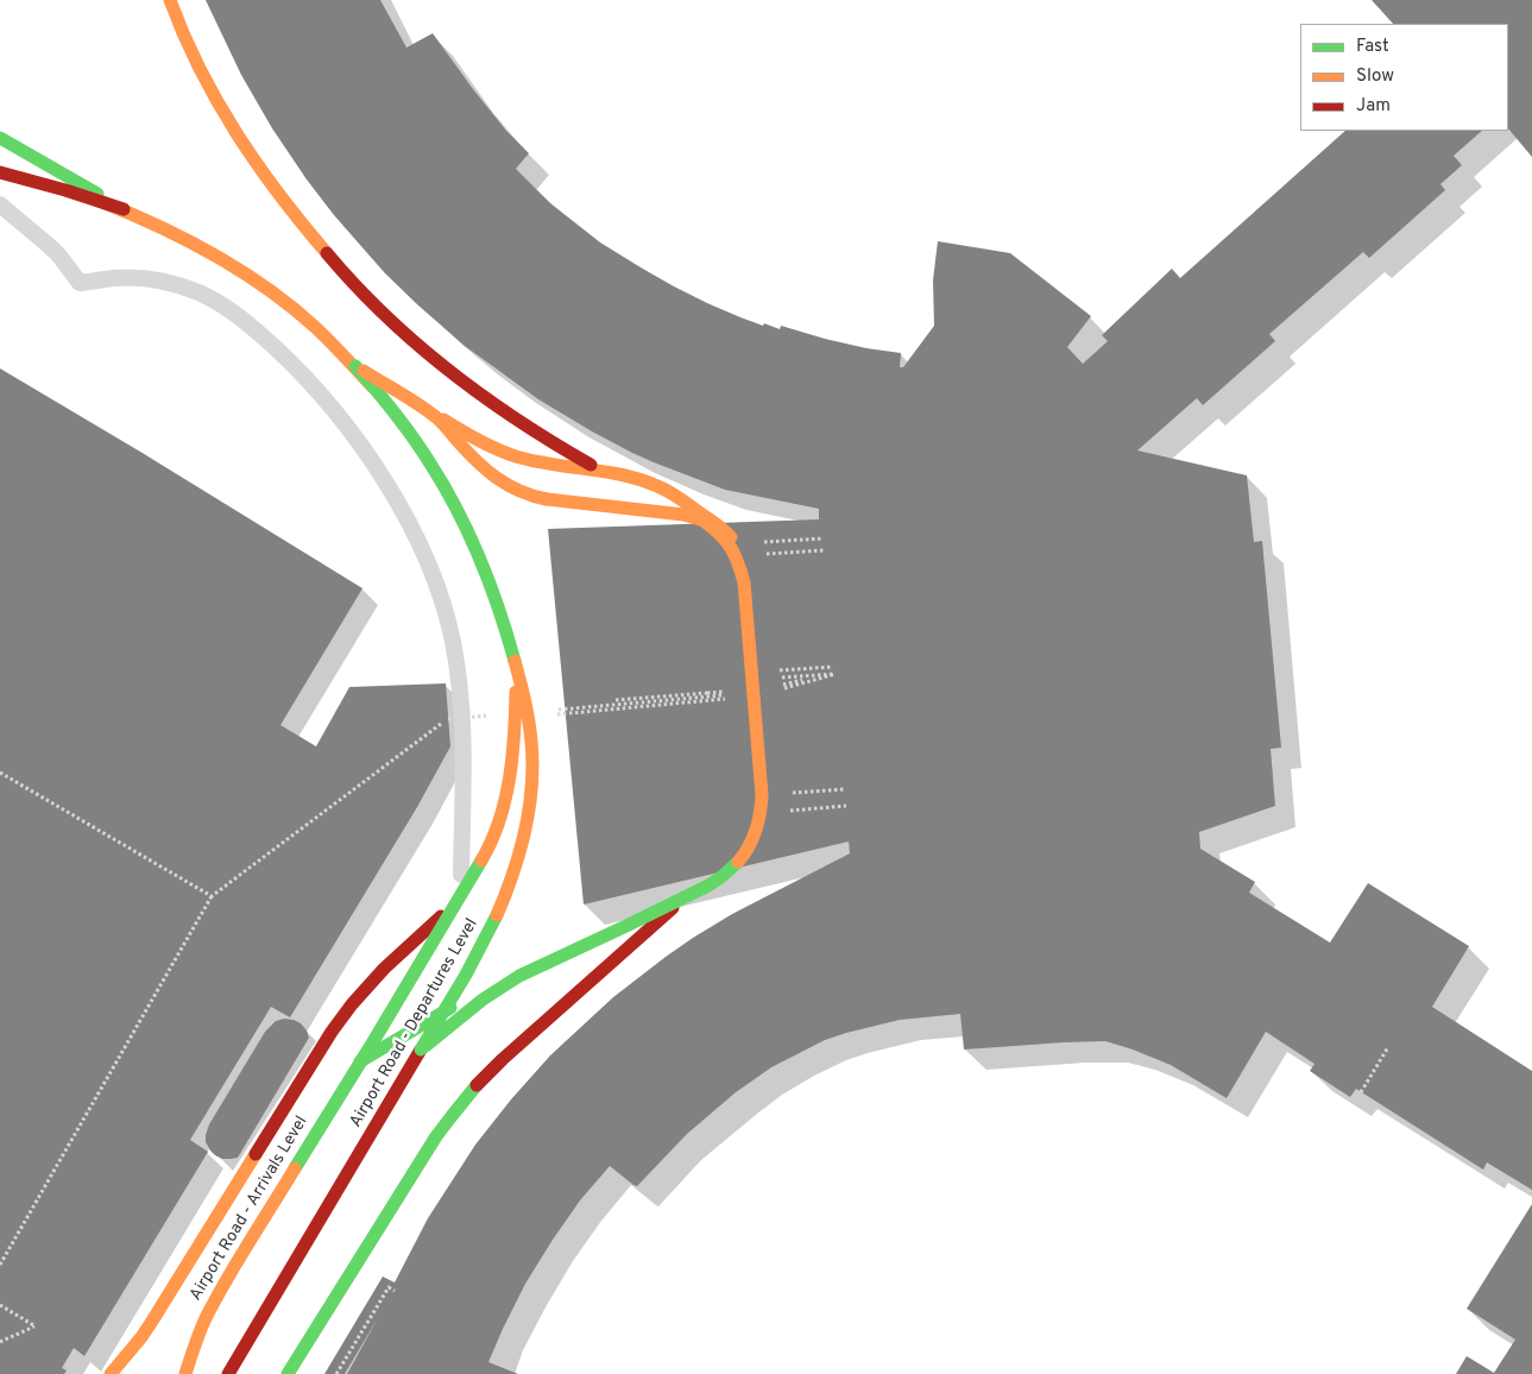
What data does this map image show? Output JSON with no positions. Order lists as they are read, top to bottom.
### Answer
{
  "streets": {
    "main road": ["Airport Road - Departures Level", "Airport Road - Arrivals Level"]
  },
  "legend": ["Fast", "Slow", "Jam"]
}
